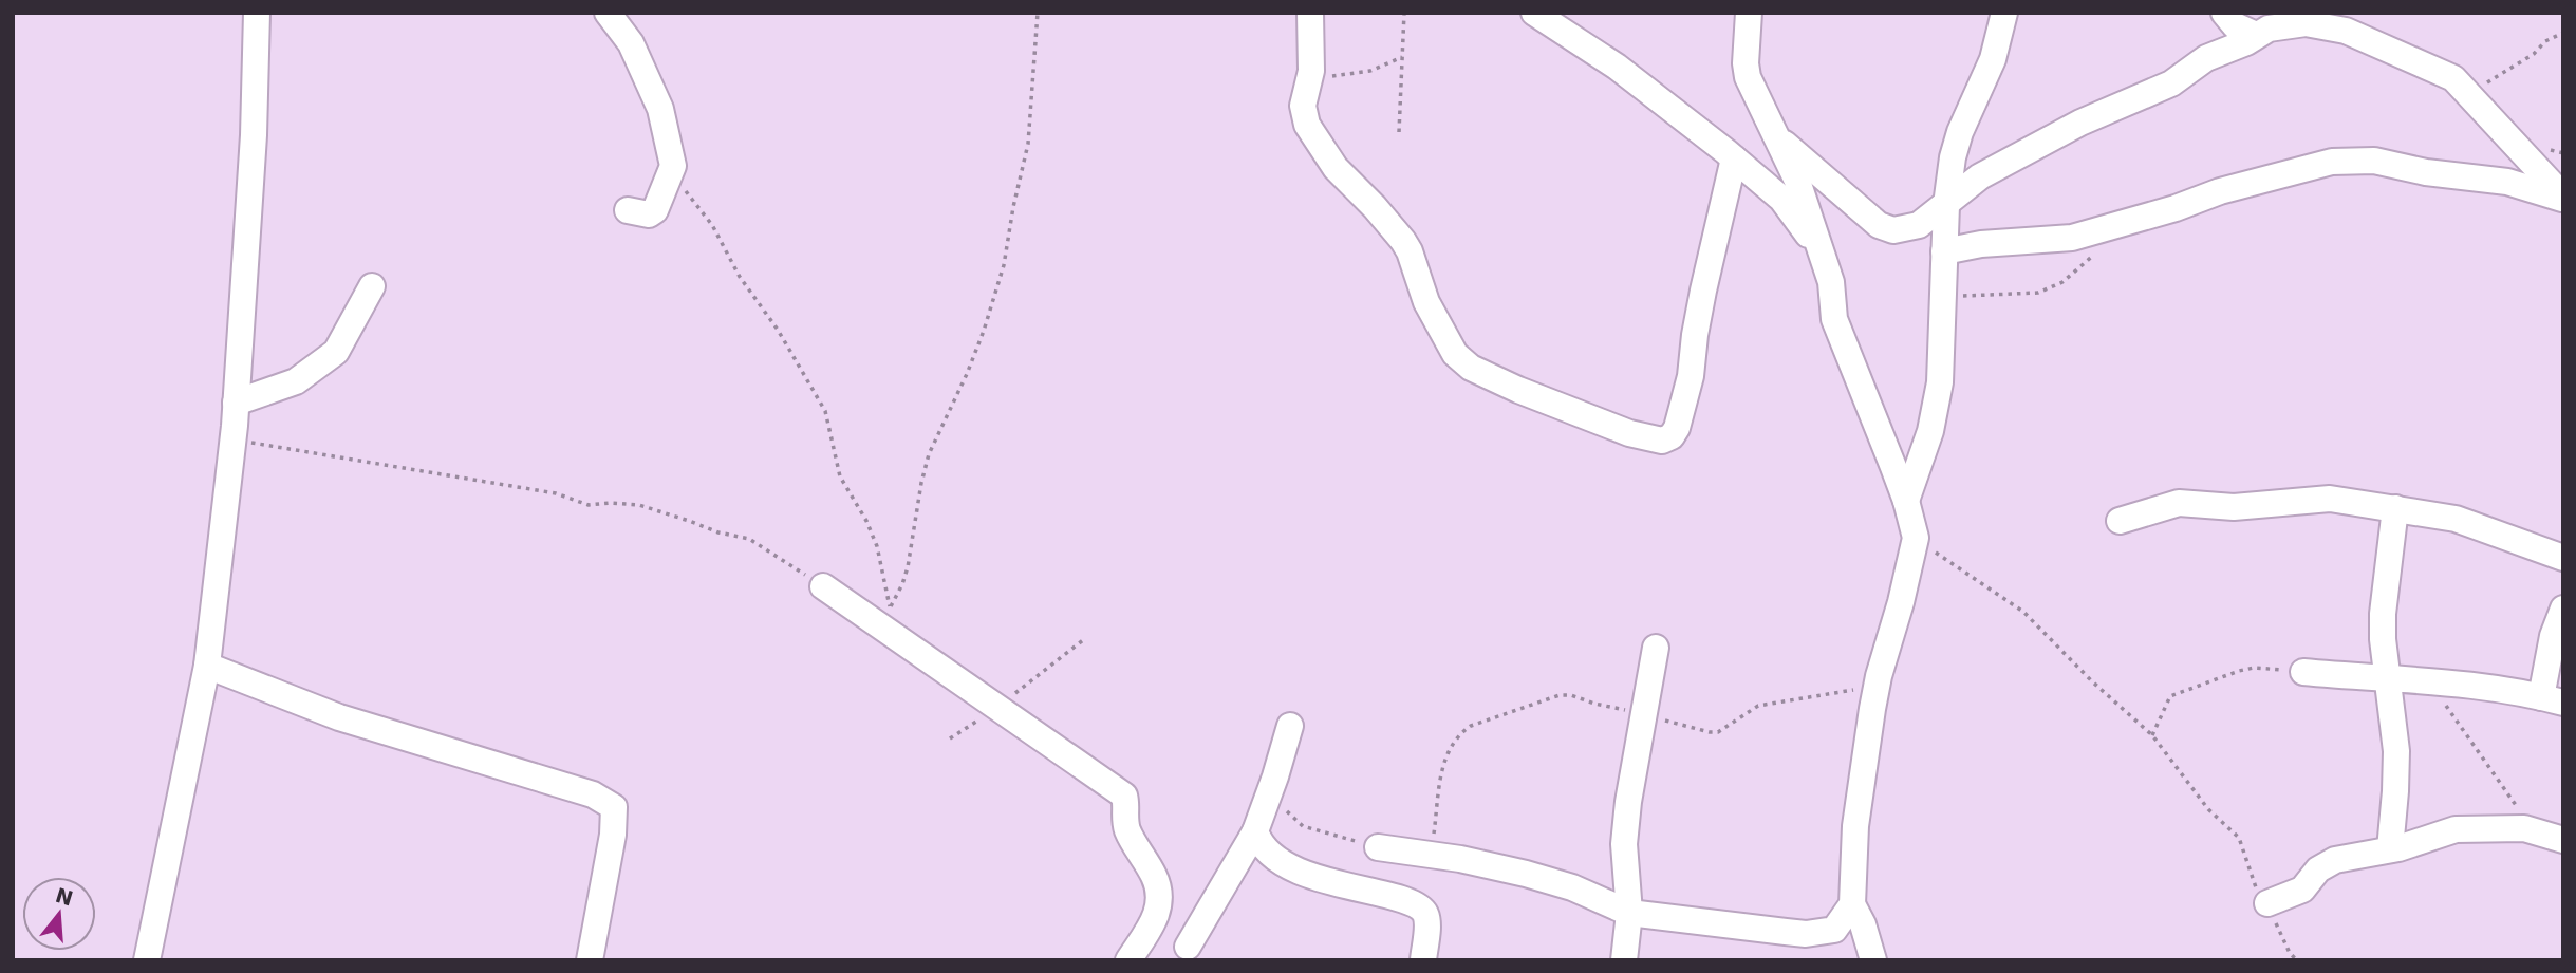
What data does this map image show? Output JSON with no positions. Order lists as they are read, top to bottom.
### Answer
{
  "north": "top"
}
